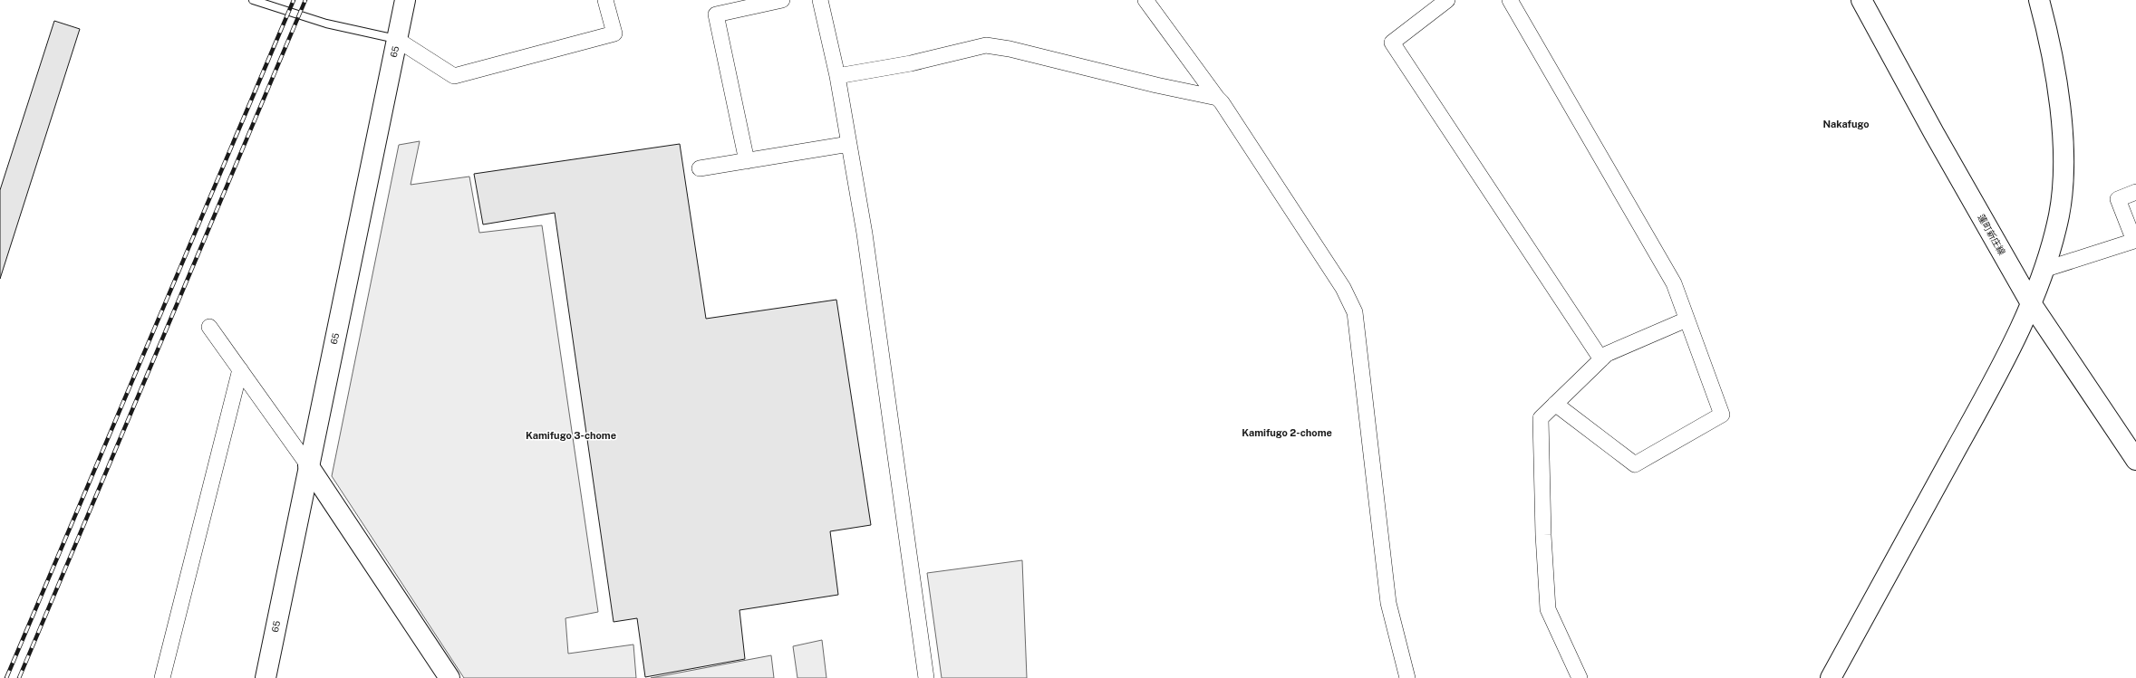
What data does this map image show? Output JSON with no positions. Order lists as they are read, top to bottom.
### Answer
{
  "streets": {
    "main road": ["65", "蓮町新庄線"]
  },
  "districts": ["Nakafugo", "Kamifugo 2-chome", "Kamifugo 3-chome"]
}
